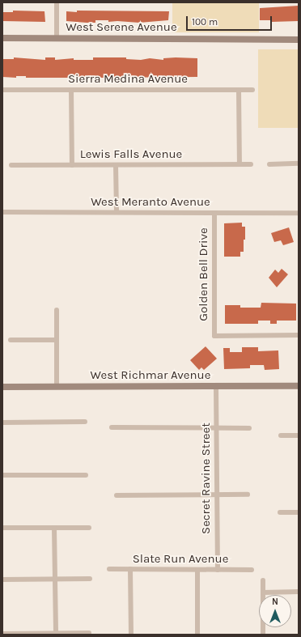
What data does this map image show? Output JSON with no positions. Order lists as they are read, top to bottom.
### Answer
{
  "streets": {
    "street": [
      "West Serene Avenue",
      "Sierra Medina Avenue",
      "Lewis Falls Avenue",
      "West Meranto Avenue",
      "Golden Bell Drive",
      "West Richmar Avenue",
      "Secret Ravine Street",
      "Slate Run Avenue"
    ]
  },
  "crossings": [
    ["West Meranto Avenue", "Golden Bell Drive"],
    ["West Richmar Avenue", "Secret Ravine Street"],
    ["Secret Ravine Street", "Slate Run Avenue"]
  ],
  "scale_bar": "100 m",
  "north": "top"
}
